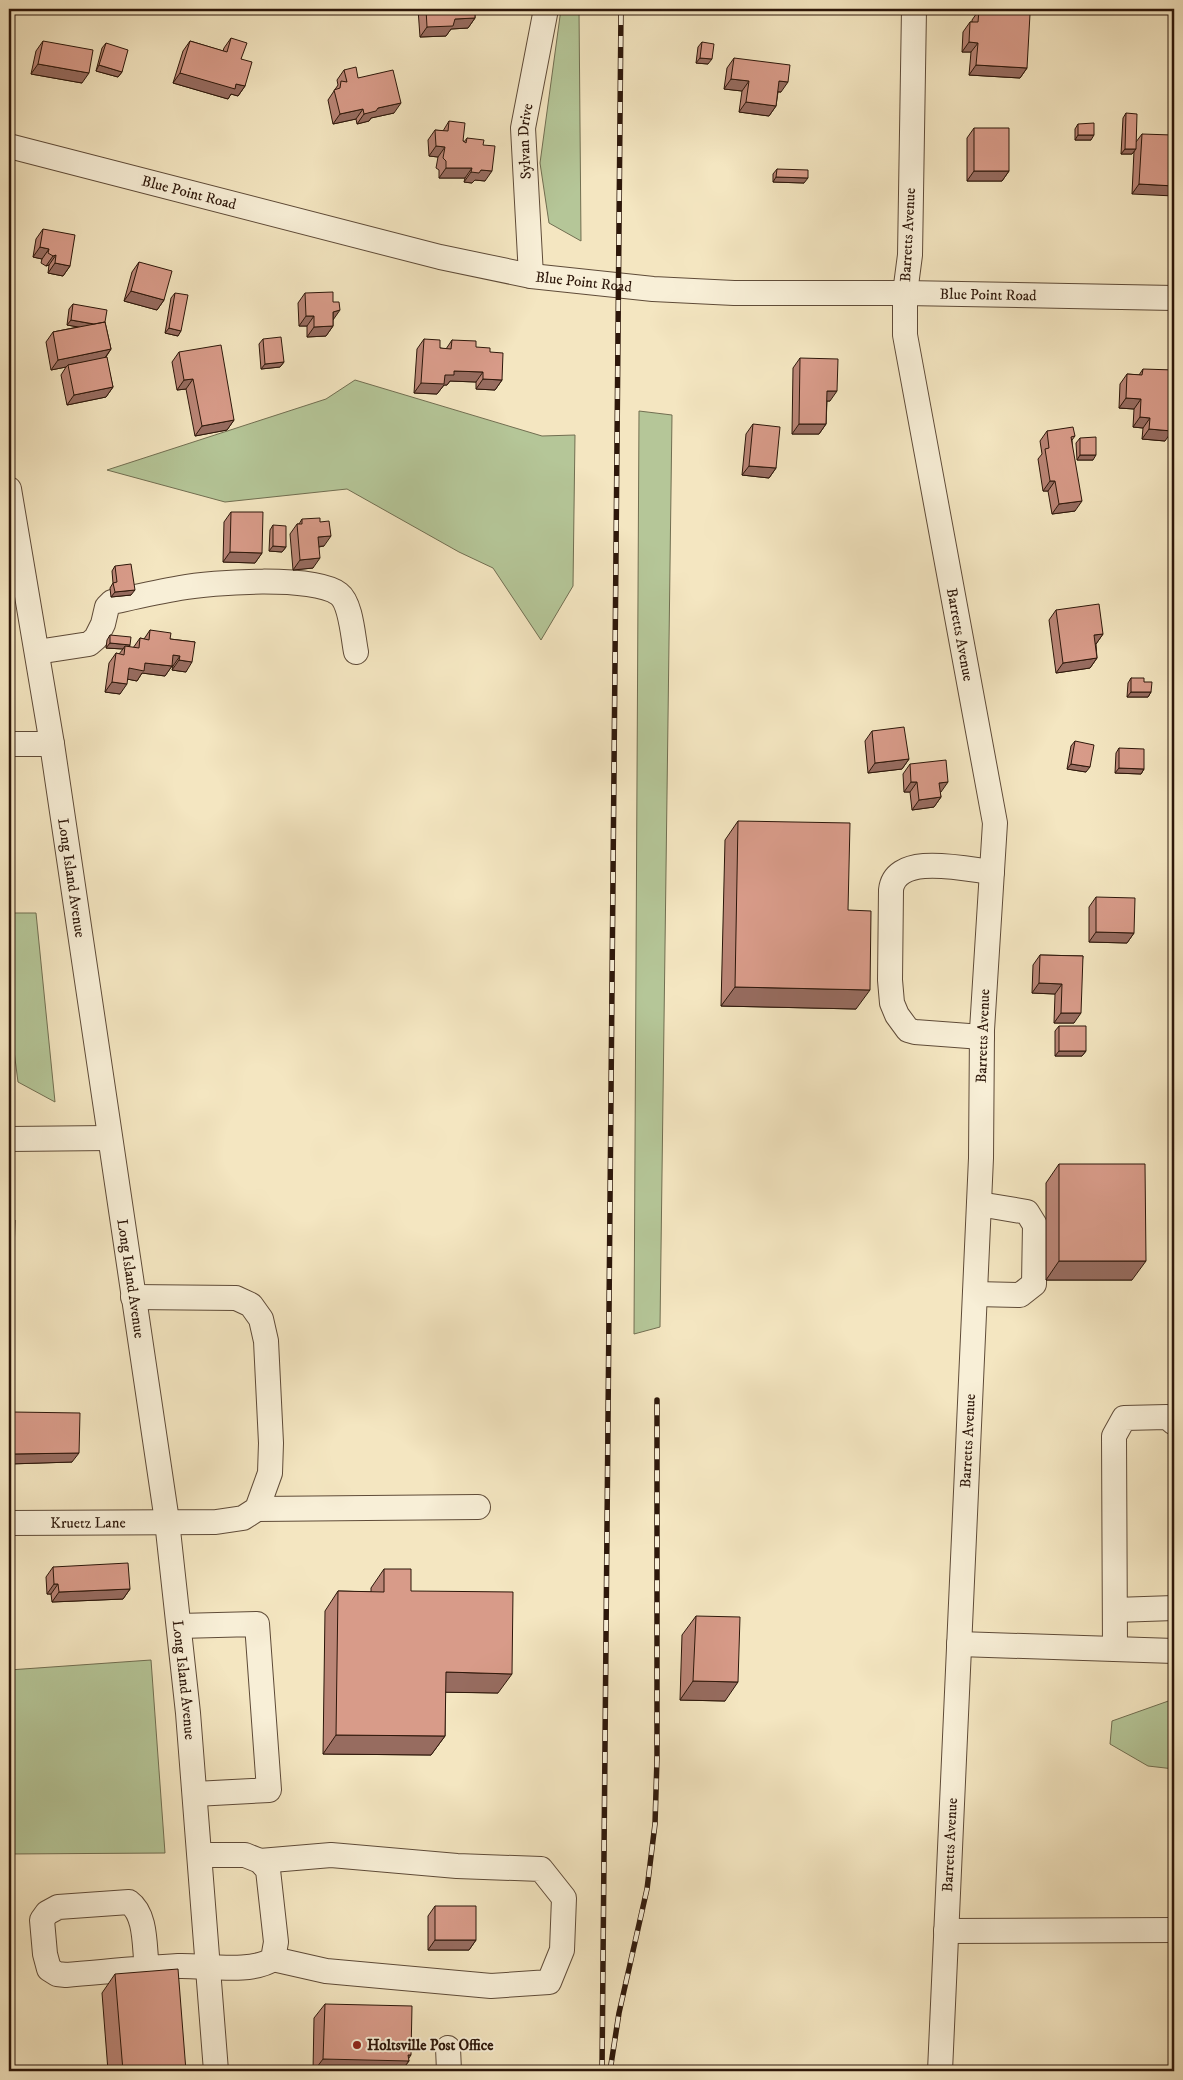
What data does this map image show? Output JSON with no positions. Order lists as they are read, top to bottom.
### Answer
{
  "streets": {
    "street": [
      "Sylvan Drive",
      "Blue Point Road",
      "Barretts Avenue",
      "Long Island Avenue",
      "Kruetz Lane"
    ]
  },
  "crossings": [
    ["Sylvan Drive", "Blue Point Road"],
    ["Blue Point Road", "Barretts Avenue"],
    ["Long Island Avenue", "Kruetz Lane"]
  ],
  "places": ["Holtsville Post Office"]
}
